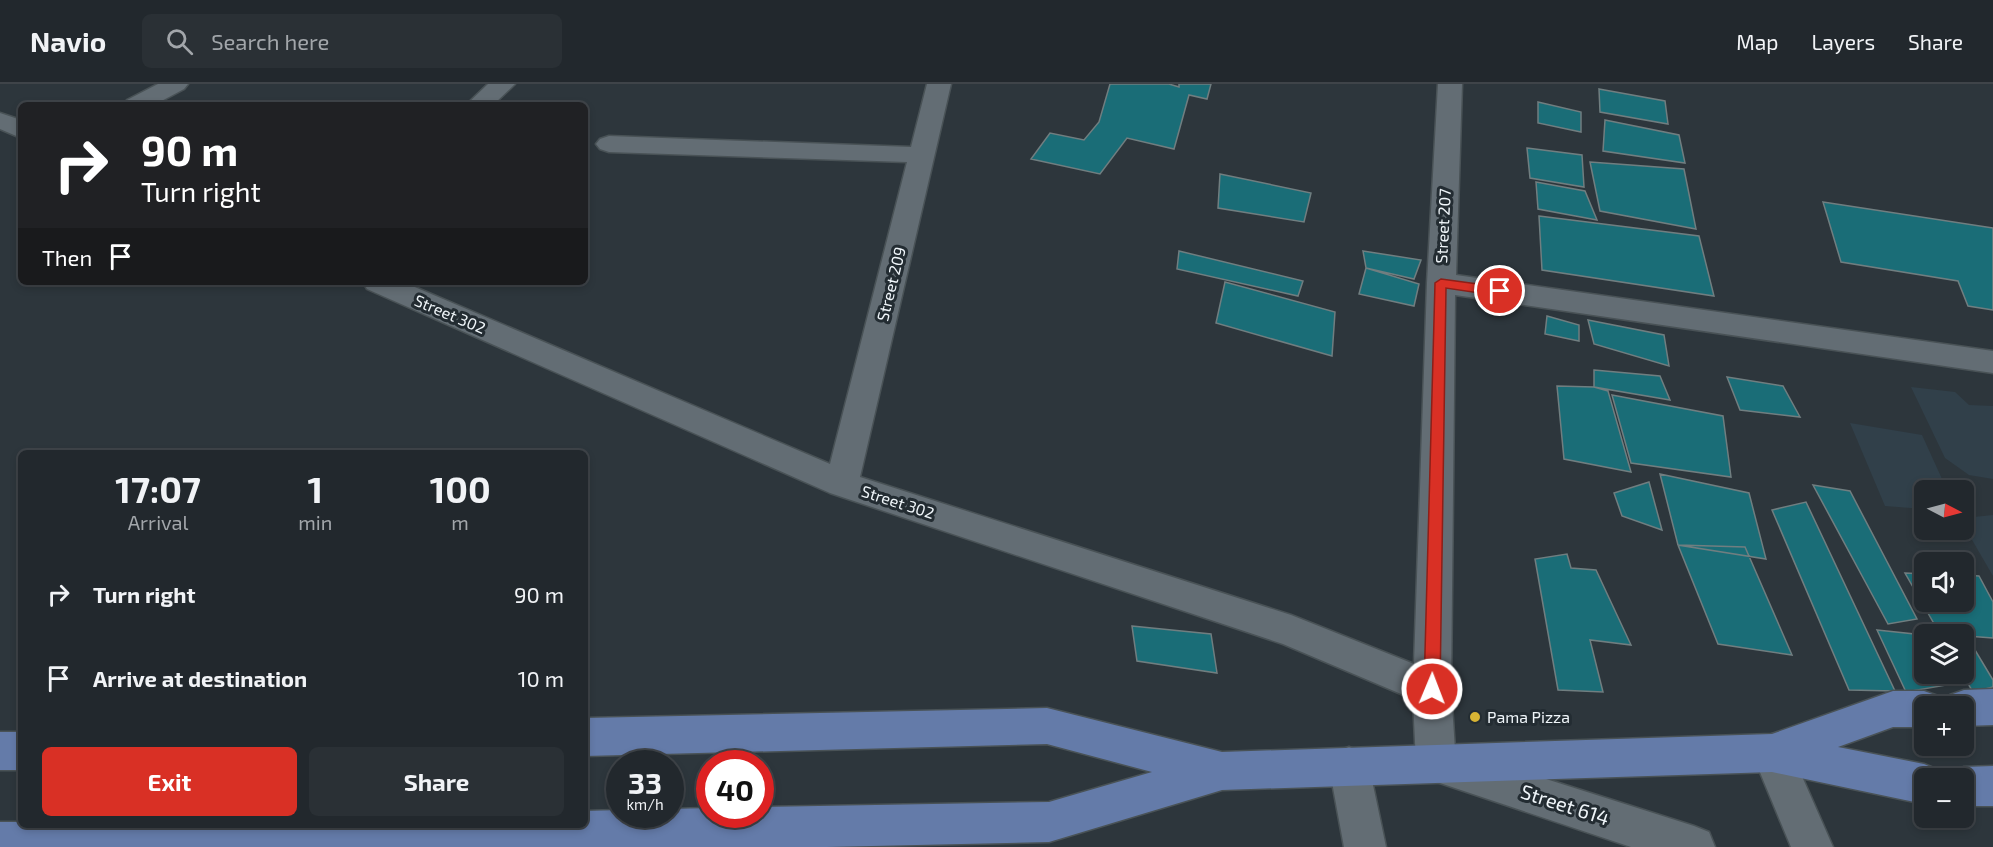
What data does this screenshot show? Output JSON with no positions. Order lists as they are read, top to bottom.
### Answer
{
  "streets": {
    "street": [
      "Street 207",
      "Street 209",
      "Street 302",
      "Street 614"
    ]
  },
  "crossings": [
    ["Street 207", "Street 302"],
    ["Street 207", "Street 614"],
    ["Street 209", "Street 302"]
  ],
  "places": ["Pama Pizza"],
  "north": "right",
  "page": {
    "header": "Navio",
    "search": "Search here",
    "nav": ["Map", "Layers", "Share"],
    "turn": ["90 m", "Turn right"],
    "then": "Then",
    "eta": [
      "17:07",
      "Arrival",
      "1",
      "min",
      "100",
      "m"
    ],
    "map_buttons": ["+", "−"],
    "list": [
      {
        "name": "Turn right",
        "value": "90 m"
      },
      {
        "name": "Arrive at destination",
        "value": "10 m"
      }
    ],
    "buttons": ["Exit", "Share"],
    "speed": "33 km/h",
    "limit": "40"
  }
}
